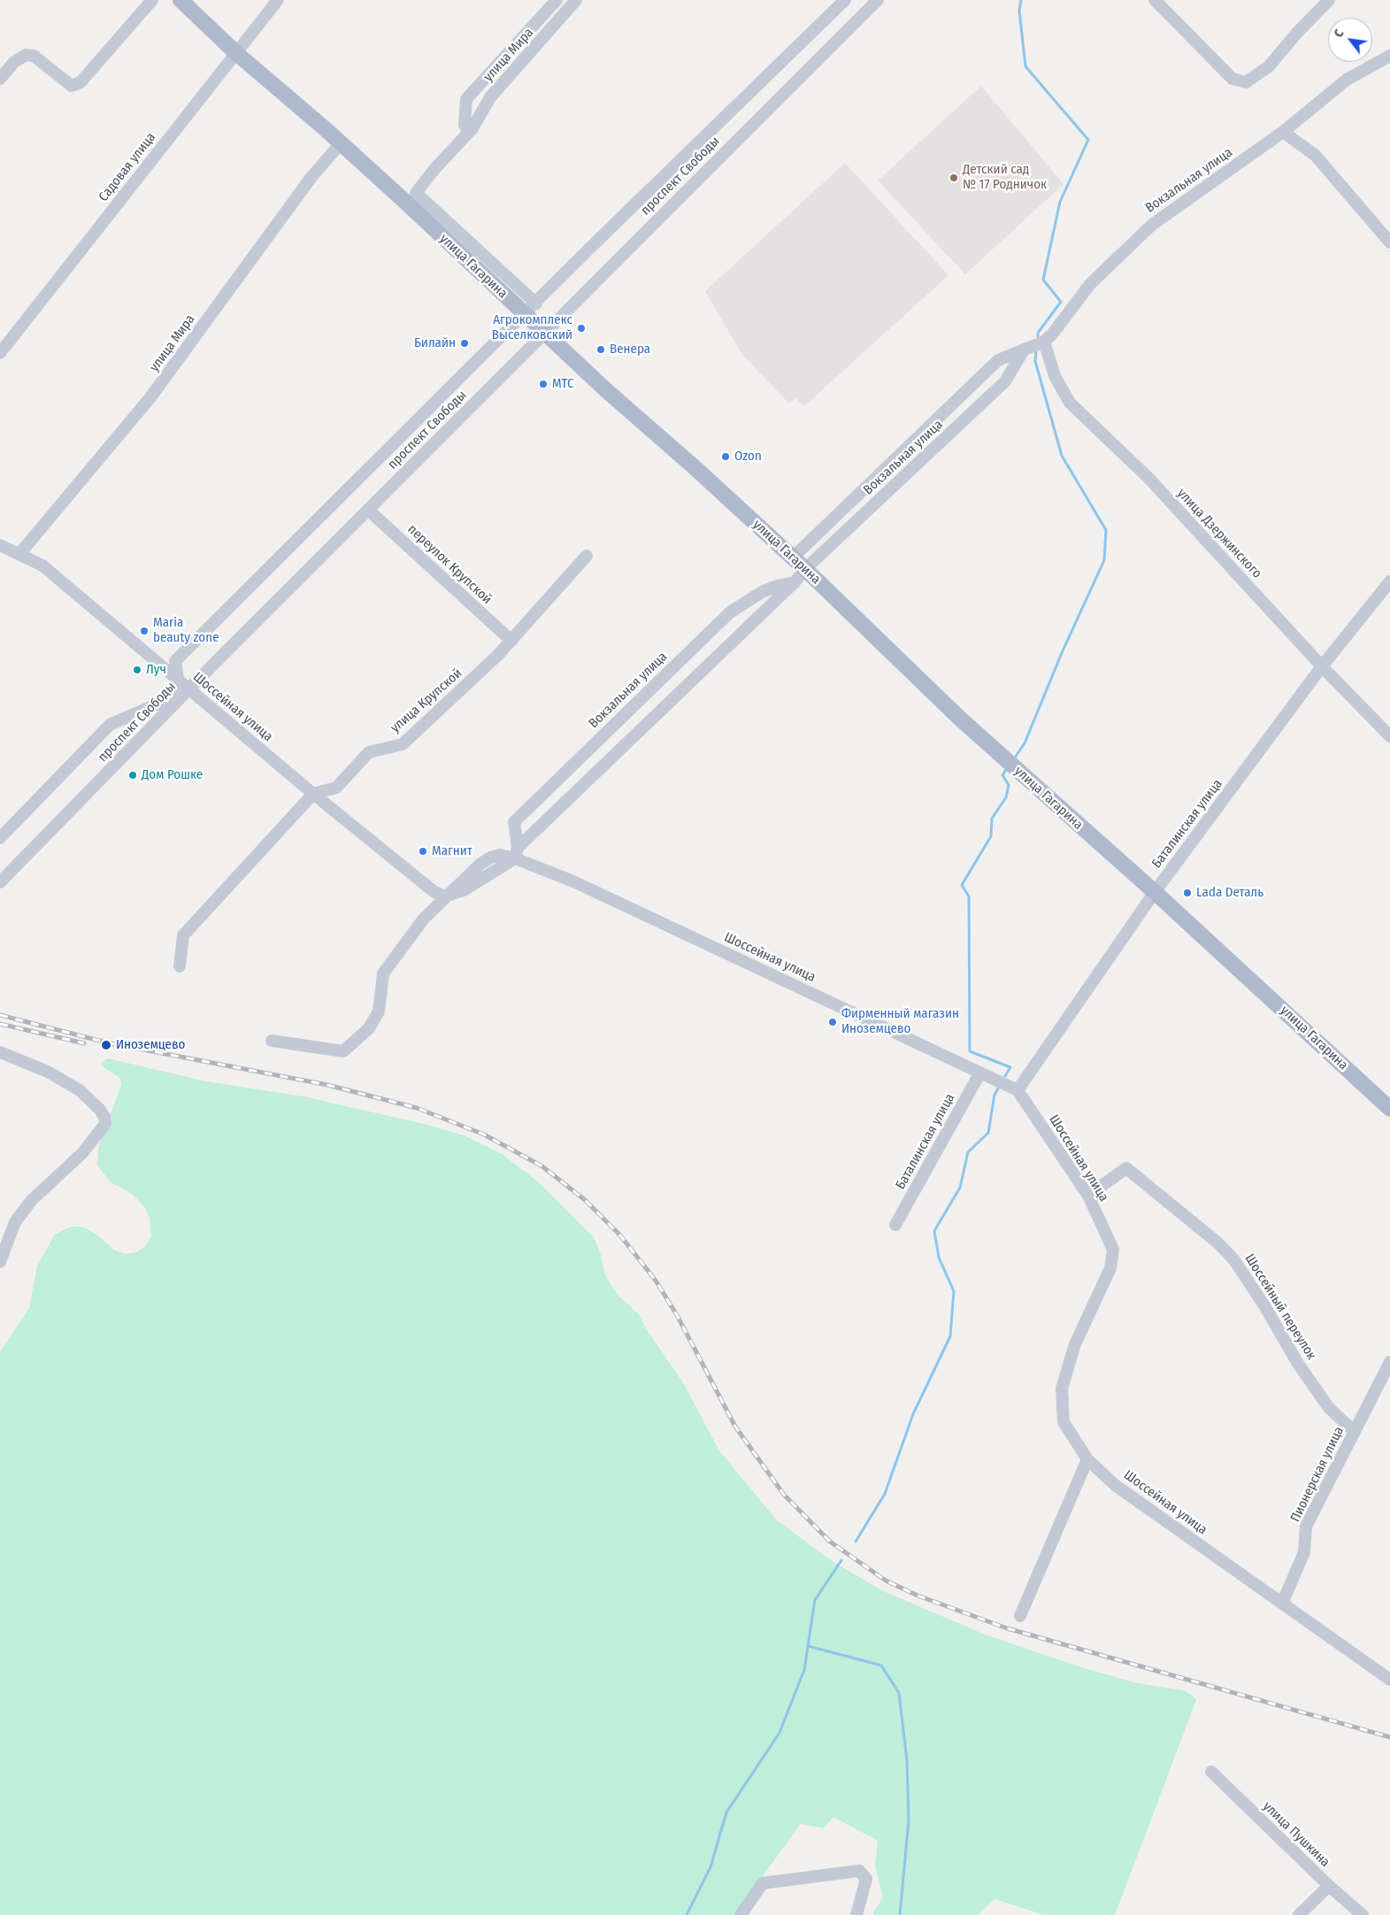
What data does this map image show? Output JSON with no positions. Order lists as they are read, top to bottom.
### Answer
{
  "streets": {
    "main road": ["улица Гагарина"],
    "street": [
      "улица Мира",
      "Садовая улица",
      "проспект Свободы",
      "Вокзальная улица",
      "улица Дзержинского",
      "переулок Крупской",
      "улица Крупской",
      "Шоссейная улица",
      "Баталинская улица",
      "Шоссейный переулок",
      "Пионерская улица",
      "улица Пушкина"
    ]
  },
  "crossings": [
    ["улица Мира", "проспект Свободы"],
    ["улица Мира", "улица Гагарина"],
    ["улица Мира", "Шоссейная улица"],
    ["Садовая улица", "улица Гагарина"],
    ["проспект Свободы", "улица Гагарина"],
    ["проспект Свободы", "переулок Крупской"],
    ["проспект Свободы", "Шоссейная улица"],
    ["Вокзальная улица", "улица Гагарина"],
    ["Вокзальная улица", "улица Дзержинского"],
    ["Вокзальная улица", "Шоссейная улица"],
    ["улица Гагарина", "Баталинская улица"],
    ["улица Дзержинского", "Баталинская улица"],
    ["переулок Крупской", "улица Крупской"],
    ["улица Крупской", "Шоссейная улица"],
    ["Шоссейная улица", "Баталинская улица"],
    ["Шоссейная улица", "Шоссейный переулок"],
    ["Шоссейная улица", "Пионерская улица"],
    ["Шоссейный переулок", "Пионерская улица"]
  ],
  "places": [
    "Детский сад № 17 Родничок",
    "Агрокомплекс Выселковский",
    "Билайн",
    "Венера",
    "МТС",
    "Ozon",
    "Maria beauty zone",
    "Луч",
    "Дом Рошке",
    "Магнит",
    "Lada Dеталь",
    "Фирменный магазин Иноземцево",
    "Иноземцево"
  ],
  "north": "top left"
}
